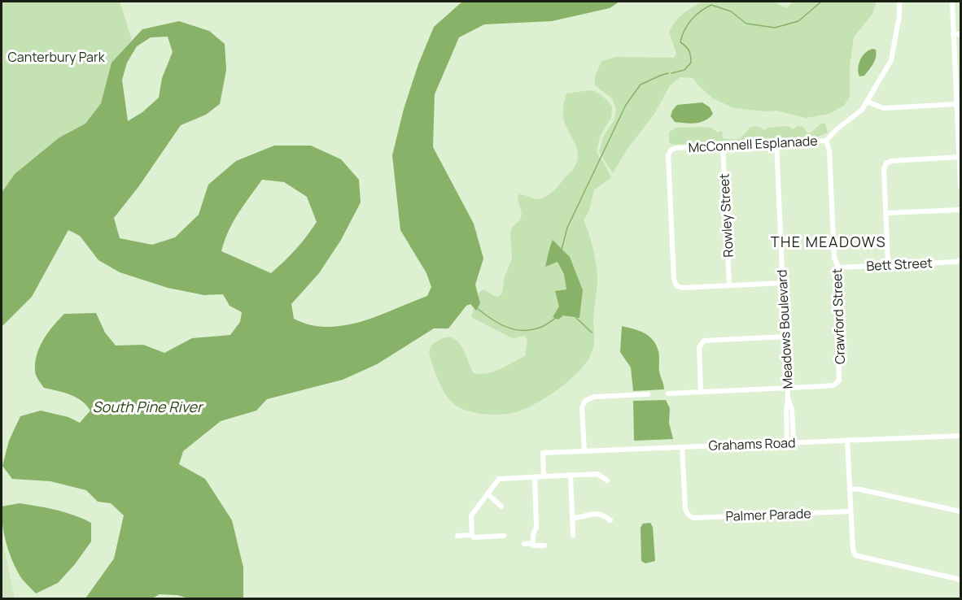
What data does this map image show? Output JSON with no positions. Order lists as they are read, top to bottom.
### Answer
{
  "streets": {
    "street": [
      "McConnell Esplanade",
      "Rowley Street",
      "Bett Street",
      "Crawford Street",
      "Meadows Boulevard",
      "Grahams Road",
      "Palmer Parade"
    ]
  },
  "crossings": [
    ["McConnell Esplanade", "Rowley Street"],
    ["McConnell Esplanade", "Crawford Street"],
    ["McConnell Esplanade", "Meadows Boulevard"],
    ["Bett Street", "Crawford Street"],
    ["Crawford Street", "Meadows Boulevard"],
    ["Meadows Boulevard", "Grahams Road"],
    ["Grahams Road", "Palmer Parade"]
  ],
  "districts": ["THE MEADOWS"],
  "water": ["South Pine River"],
  "parks": ["Canterbury Park"]
}
